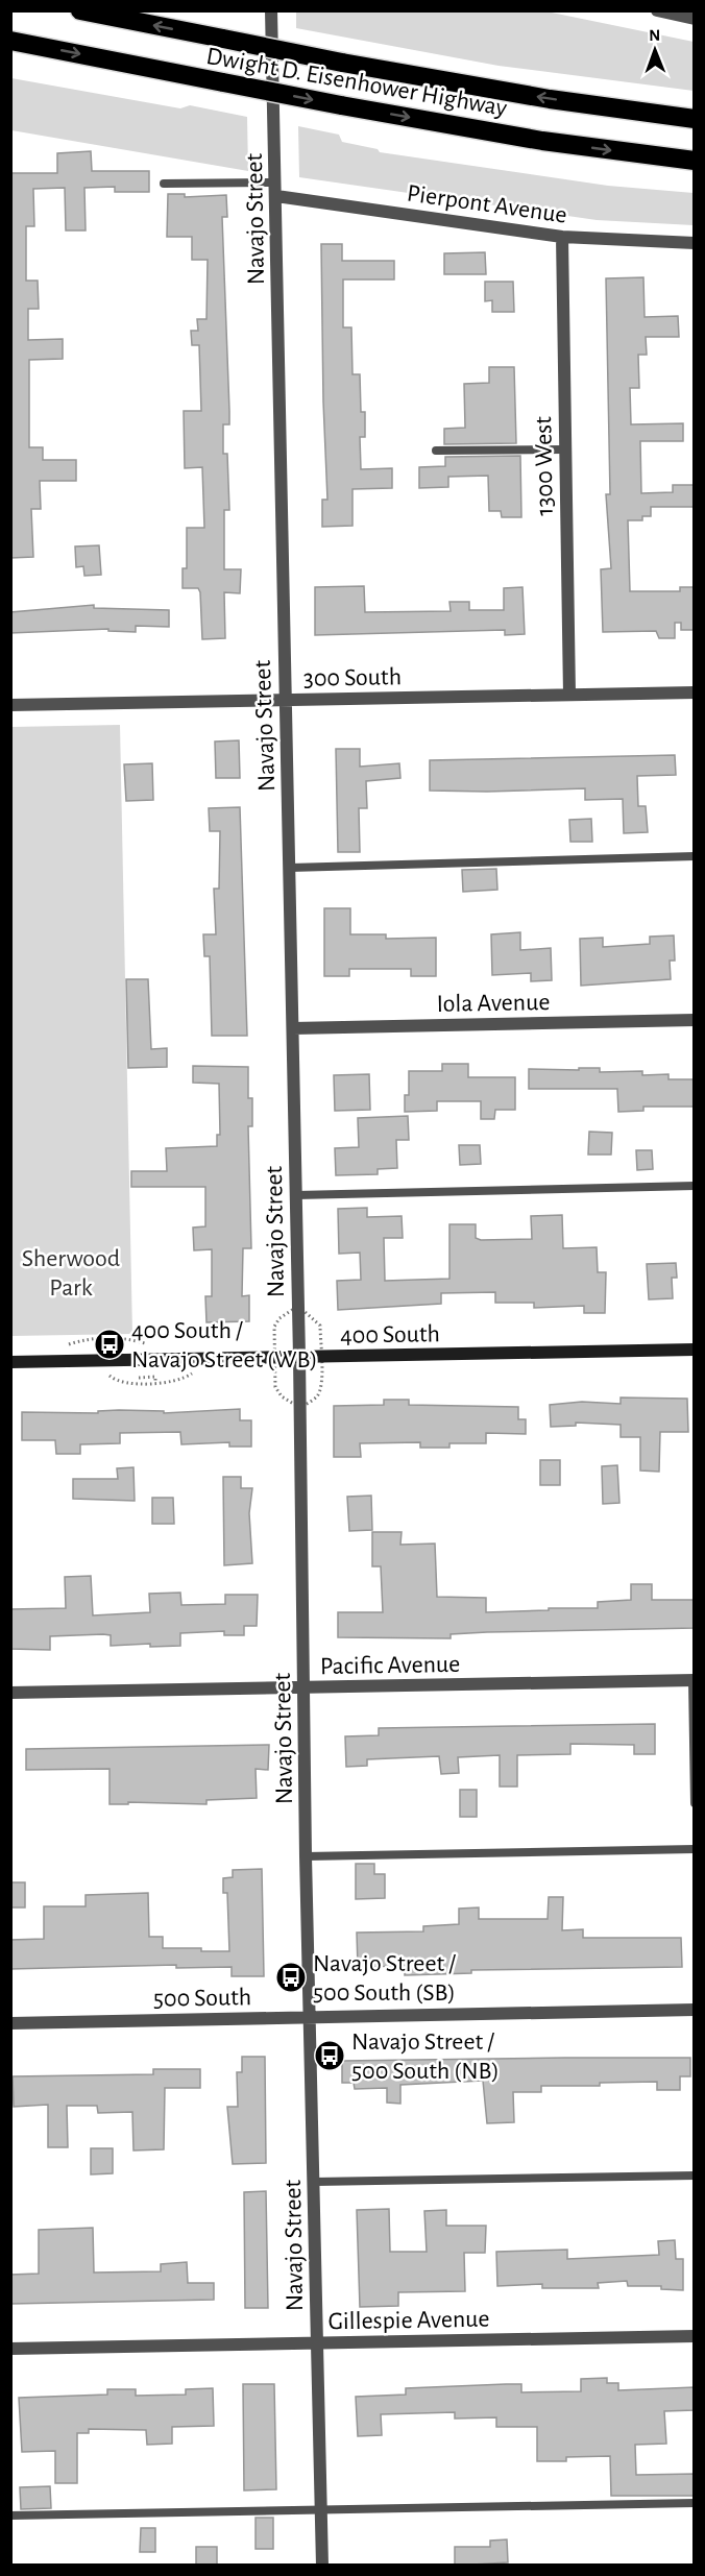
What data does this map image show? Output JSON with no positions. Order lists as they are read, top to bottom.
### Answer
{
  "streets": {
    "highway": ["Dwight D. Eisenhower Highway"],
    "main road": ["400 South"],
    "street": [
      "Pierpont Avenue",
      "Navajo Street",
      "1300 West",
      "300 South",
      "Iola Avenue",
      "Pacific Avenue",
      "500 South",
      "Gillespie Avenue"
    ]
  },
  "crossings": [
    ["Pierpont Avenue", "Navajo Street"],
    ["Pierpont Avenue", "1300 West"],
    ["Navajo Street", "300 South"],
    ["Navajo Street", "Iola Avenue"],
    ["Navajo Street", "400 South"],
    ["Navajo Street", "Pacific Avenue"],
    ["Navajo Street", "500 South"],
    ["Navajo Street", "Gillespie Avenue"],
    ["1300 West", "300 South"]
  ],
  "parks": ["Sherwood Park"],
  "places": {
    "bus stop": ["400 South / Navajo Street (WB)", "Navajo Street / 500 South (SB)", "Navajo Street / 500 South (NB)"]
  },
  "north": "top"
}
